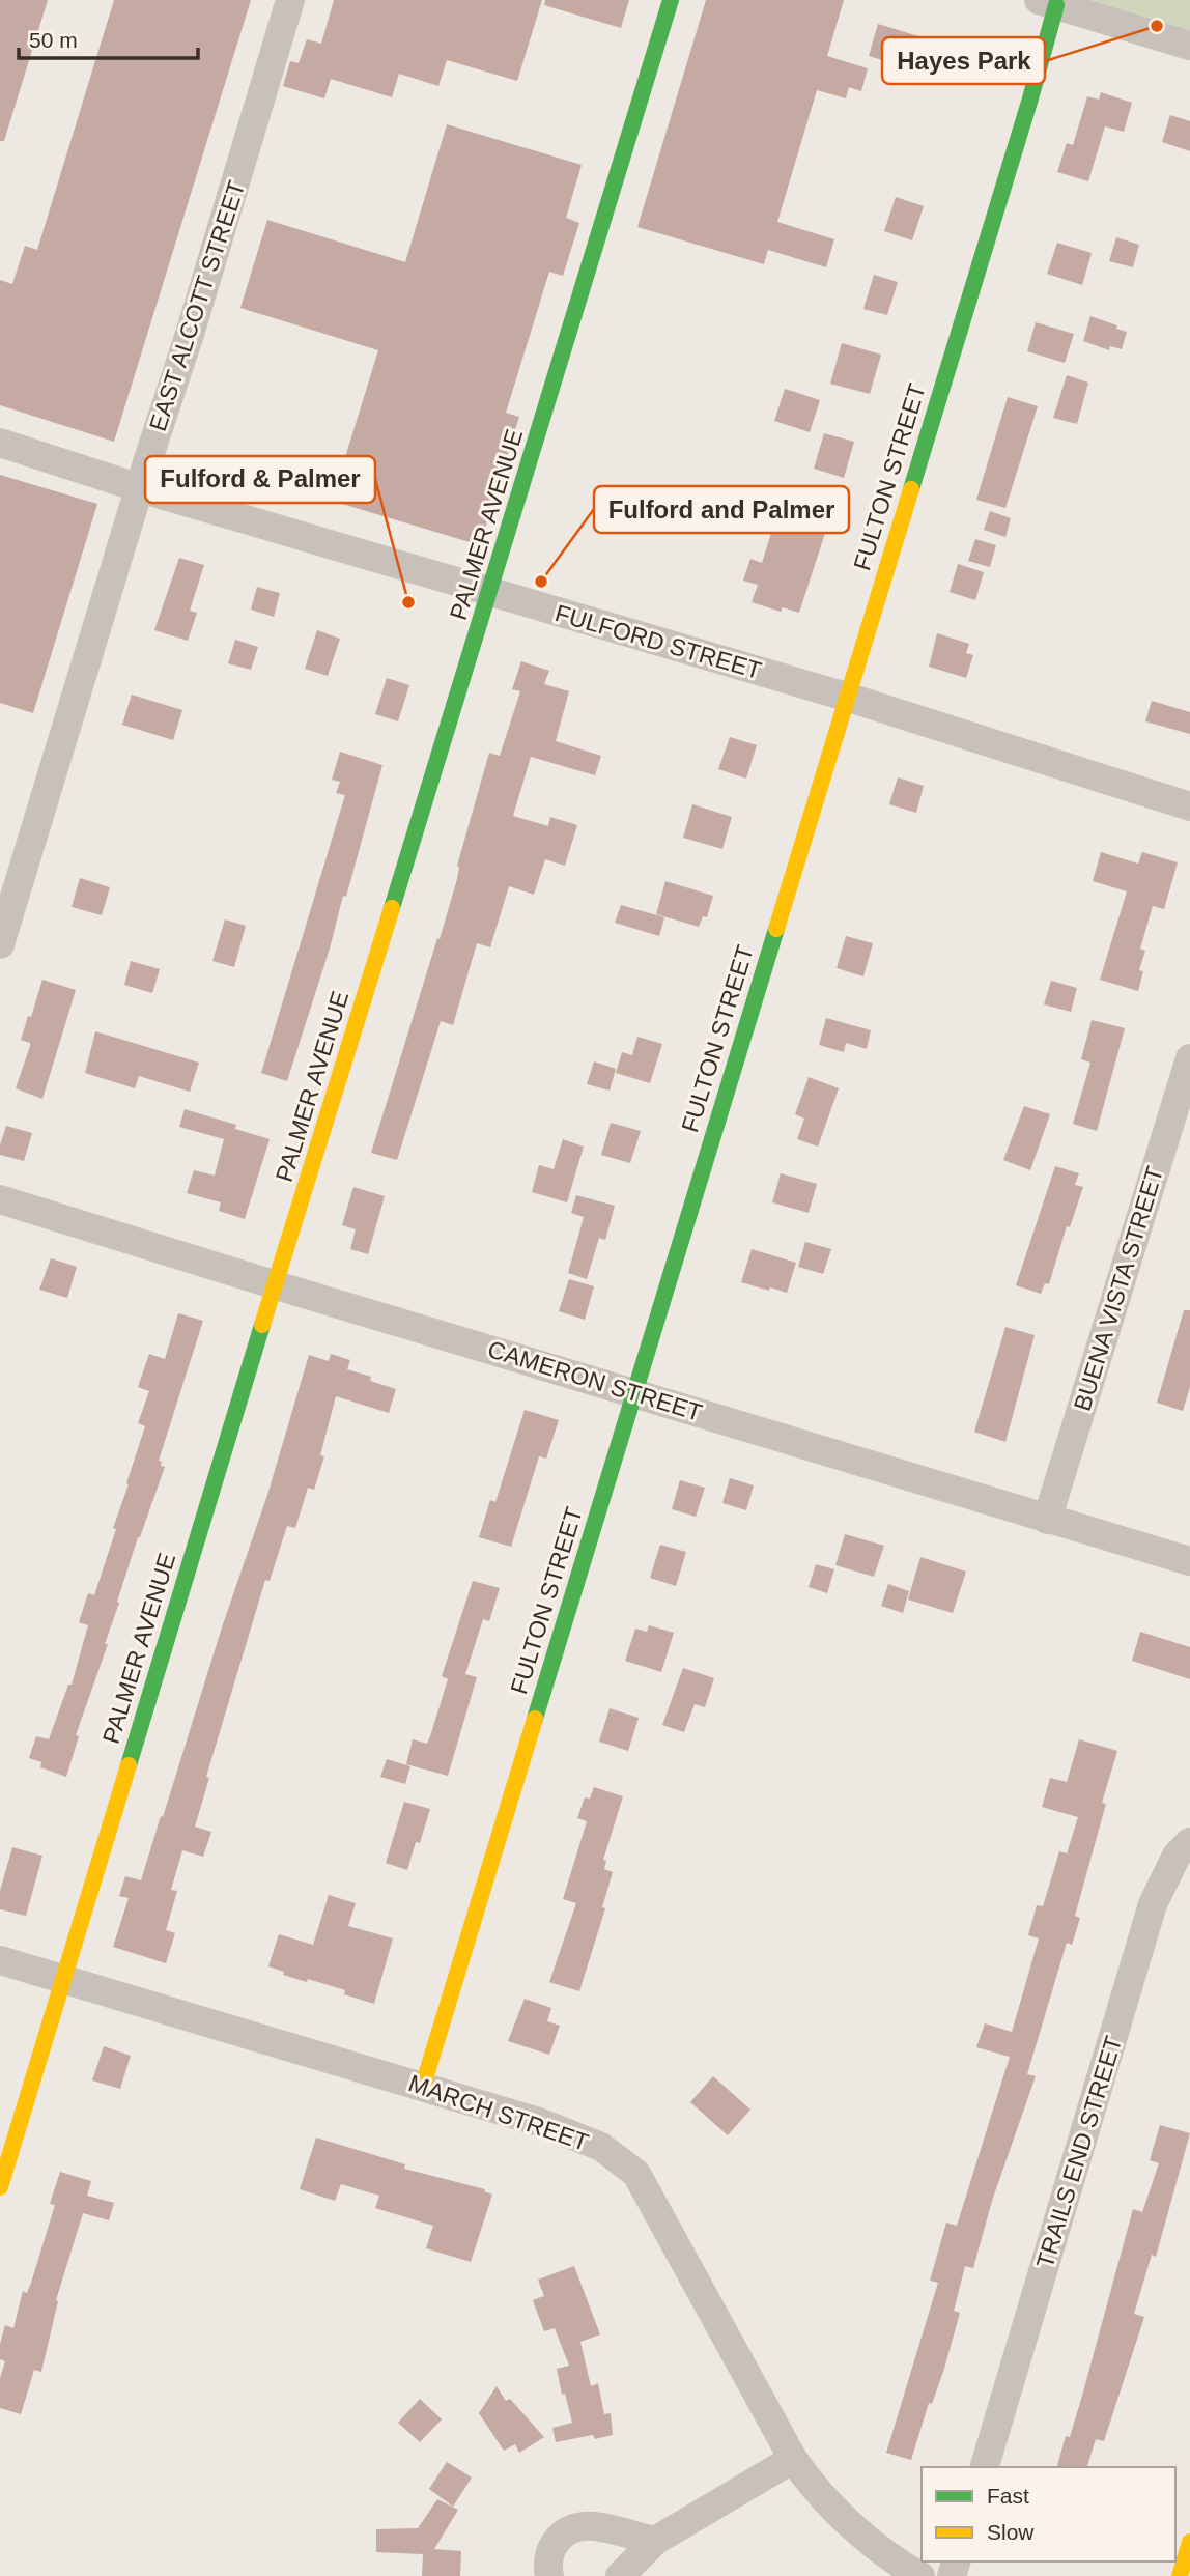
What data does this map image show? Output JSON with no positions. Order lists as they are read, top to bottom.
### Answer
{
  "streets": {
    "street": [
      "EAST ALCOTT STREET",
      "FULTON STREET",
      "PALMER AVENUE",
      "FULFORD STREET",
      "BUENA VISTA STREET",
      "CAMERON STREET",
      "MARCH STREET",
      "TRAILS END STREET"
    ]
  },
  "crossings": [
    ["EAST ALCOTT STREET", "FULFORD STREET"],
    ["FULTON STREET", "FULFORD STREET"],
    ["FULTON STREET", "CAMERON STREET"],
    ["FULTON STREET", "MARCH STREET"],
    ["PALMER AVENUE", "FULFORD STREET"],
    ["PALMER AVENUE", "CAMERON STREET"],
    ["PALMER AVENUE", "MARCH STREET"],
    ["BUENA VISTA STREET", "CAMERON STREET"]
  ],
  "places": ["Hayes Park", "Fulford and Palmer", "Fulford & Palmer"],
  "legend": ["Fast", "Slow"],
  "scale_bar": "50 m"
}
